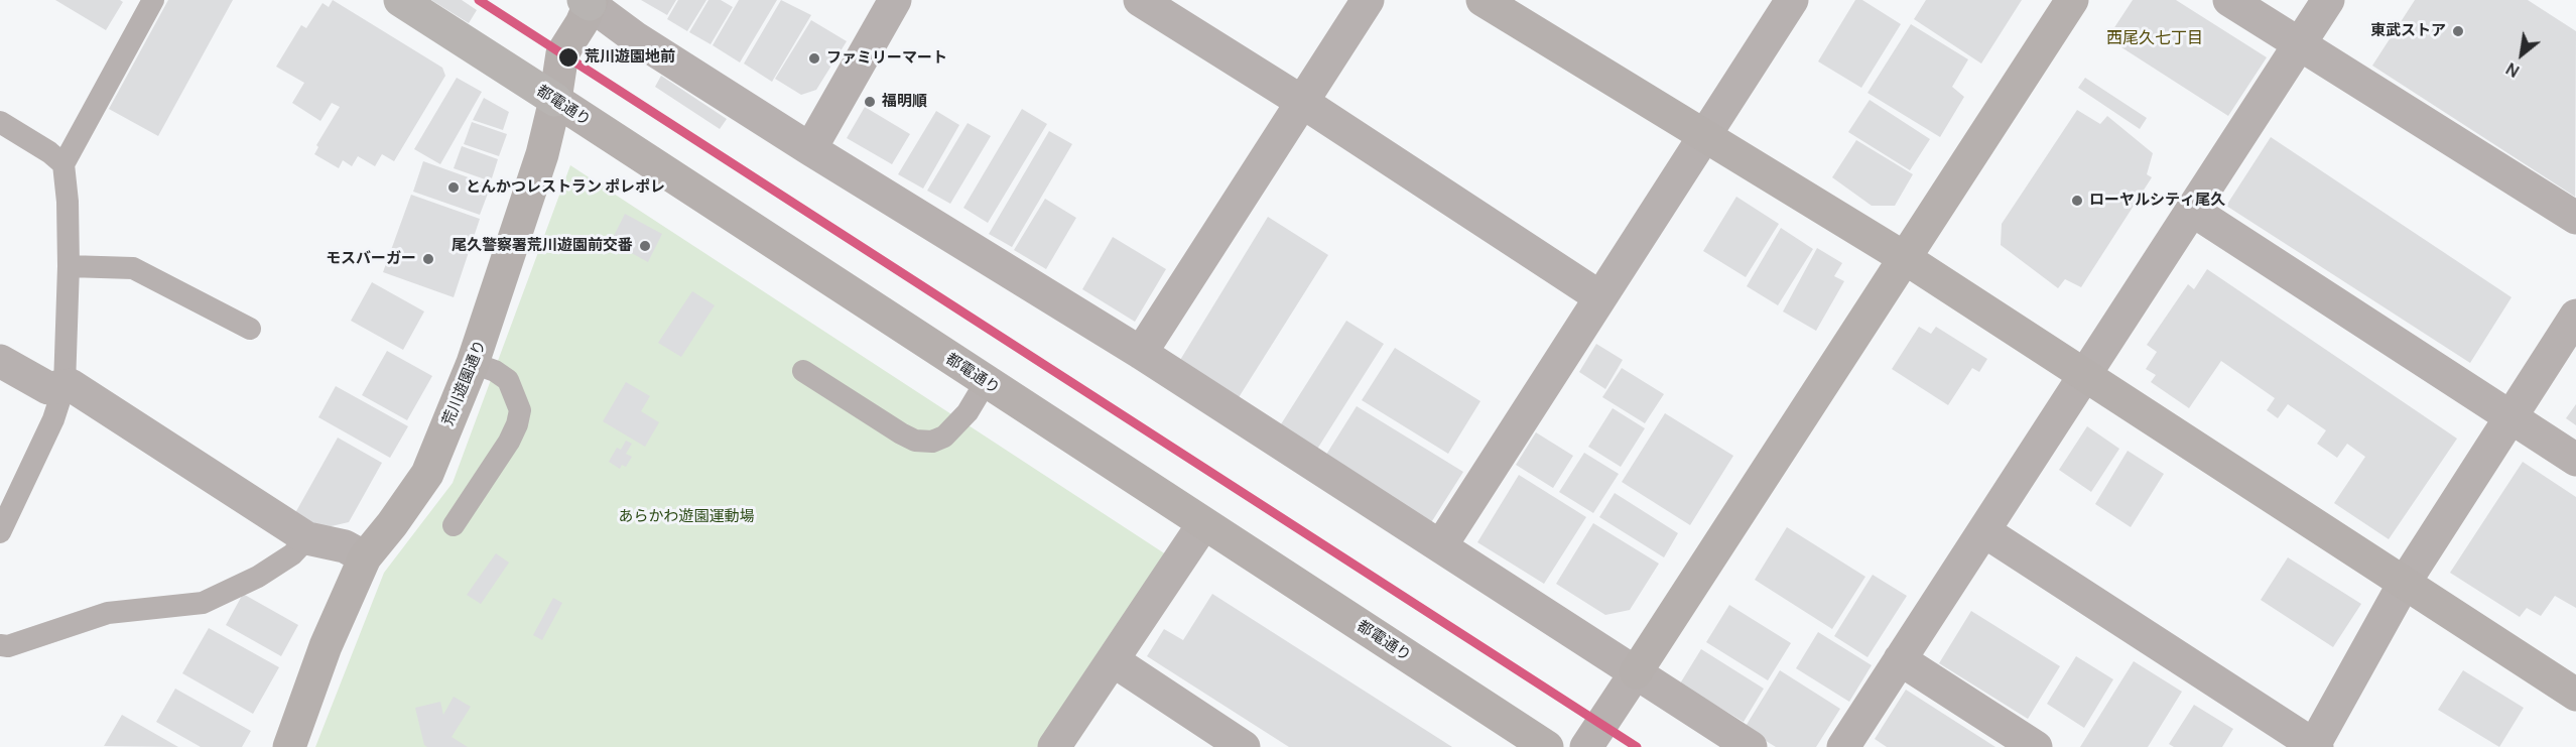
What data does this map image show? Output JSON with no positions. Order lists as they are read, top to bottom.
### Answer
{
  "streets": {
    "main road": ["都電通り"],
    "street": ["荒川遊園通り"]
  },
  "crossings": [
    ["都電通り", "荒川遊園通り"]
  ],
  "districts": ["西尾久七丁目"],
  "parks": ["あらかわ遊園運動場"],
  "places": [
    "東武ストア",
    "荒川遊園地前",
    "ファミリーマート",
    "福明順",
    "とんかつレストラン ポレポレ",
    "ローヤルシティ尾久",
    "尾久警察署荒川遊園前交番",
    "モスバーガー"
  ],
  "north": "bottom left"
}
